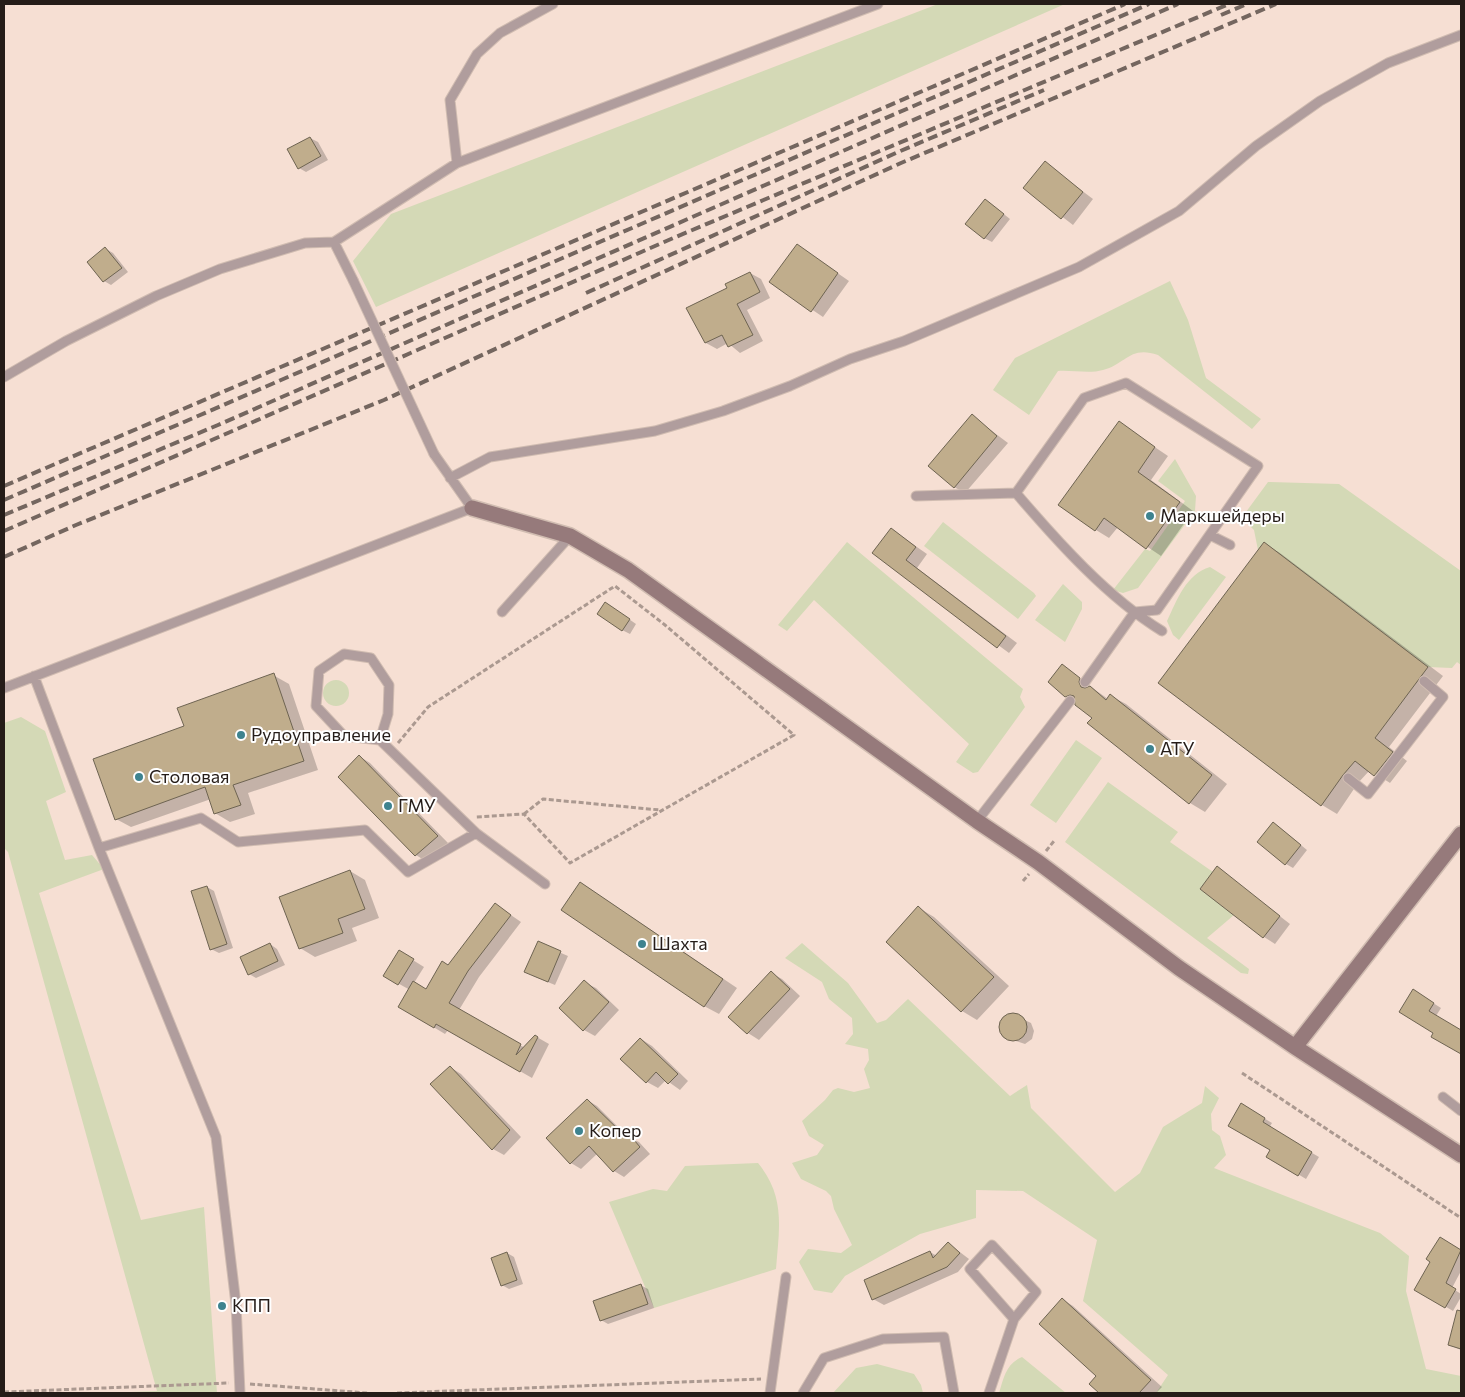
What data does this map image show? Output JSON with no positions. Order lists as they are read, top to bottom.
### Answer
{
  "places": [
    "Маркшейдеры",
    "Рудоуправление",
    "АТУ",
    "Столовая",
    "ГМУ",
    "Шахта",
    "Копер",
    "КПП"
  ]
}
